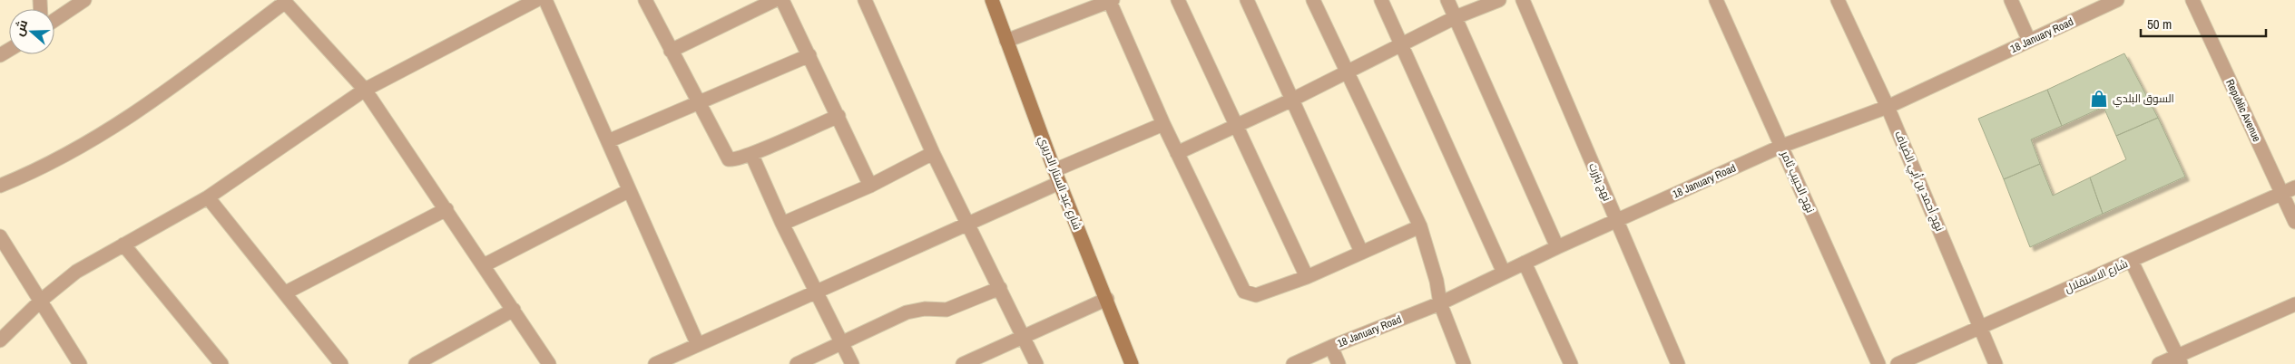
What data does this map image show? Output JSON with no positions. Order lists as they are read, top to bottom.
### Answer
{
  "streets": {
    "street": [
      "18 January Road",
      "Republic Avenue",
      "نهج أحمد بن أبي الضياف",
      "نهج بنزرت",
      "نهج الحبيب ثامر",
      "شارع عبد الستار الدريري",
      "شارع الاستقلال"
    ]
  },
  "crossings": [
    ["18 January Road", "نهج أحمد بن أبي الضياف"],
    ["18 January Road", "نهج بنزرت"],
    ["18 January Road", "نهج الحبيب ثامر"],
    ["Republic Avenue", "شارع الاستقلال"],
    ["نهج أحمد بن أبي الضياف", "شارع الاستقلال"]
  ],
  "places": {
    "shop": ["السوق البلدي"]
  },
  "scale_bar": "50 m",
  "north": "left"
}
